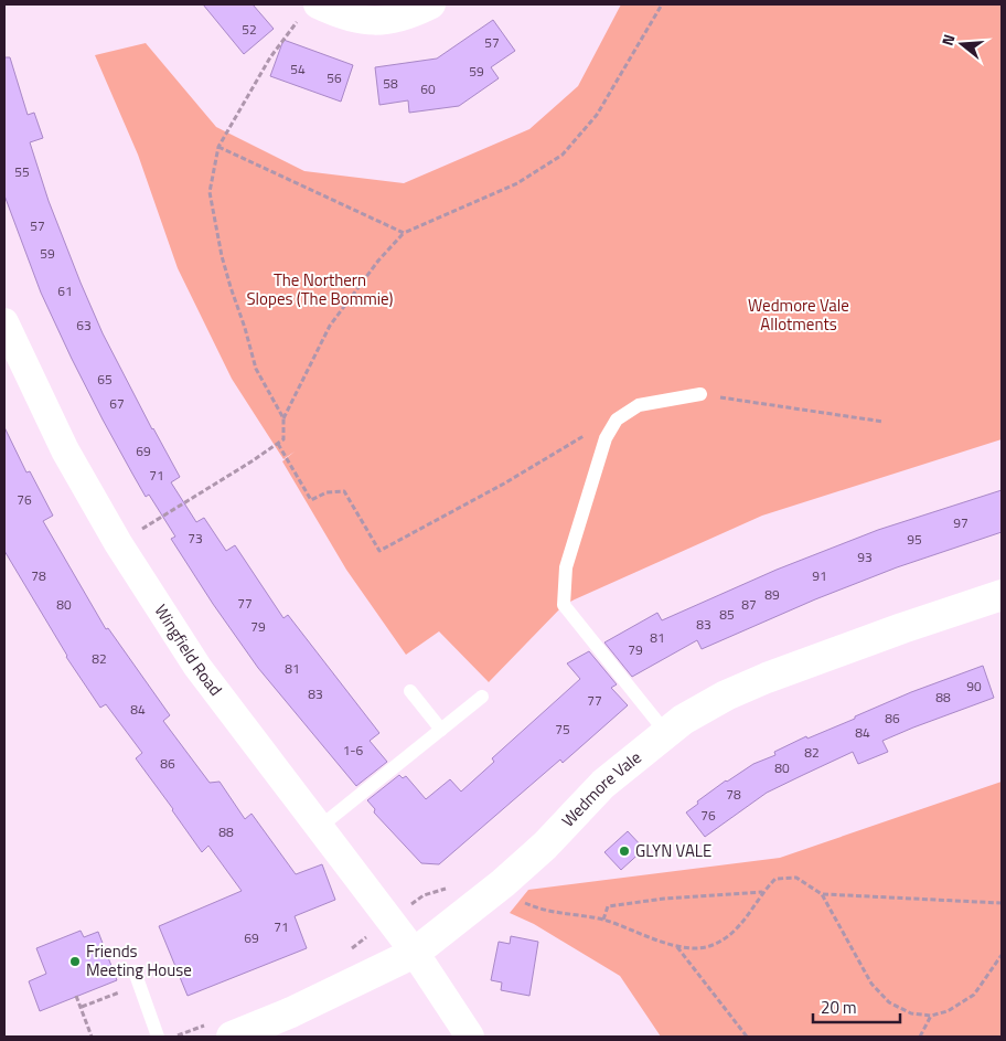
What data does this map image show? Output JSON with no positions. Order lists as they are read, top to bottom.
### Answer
{
  "streets": {
    "street": ["Wingfield Road", "Wedmore Vale"]
  },
  "crossings": [
    ["Wingfield Road", "Wedmore Vale"]
  ],
  "parks": ["The Northern Slopes (The Bommie)", "Wedmore Vale Allotments"],
  "places": ["GLYN VALE", "Friends Meeting House"],
  "house_numbers": [
    "52",
    "57",
    "54",
    "59",
    "56",
    "58",
    "60",
    "55",
    "57",
    "59",
    "61",
    "63",
    "65",
    "67",
    "69",
    "71",
    "76",
    "97",
    "73",
    "95",
    "93",
    "78",
    "91",
    "89",
    "77",
    "80",
    "87",
    "85",
    "83",
    "79",
    "81",
    "79",
    "82",
    "81",
    "90",
    "83",
    "88",
    "77",
    "84",
    "86",
    "75",
    "84",
    "1-6",
    "82",
    "86",
    "80",
    "78",
    "76",
    "88",
    "71",
    "69"
  ],
  "scale_bar": "20 m",
  "north": "left"
}
